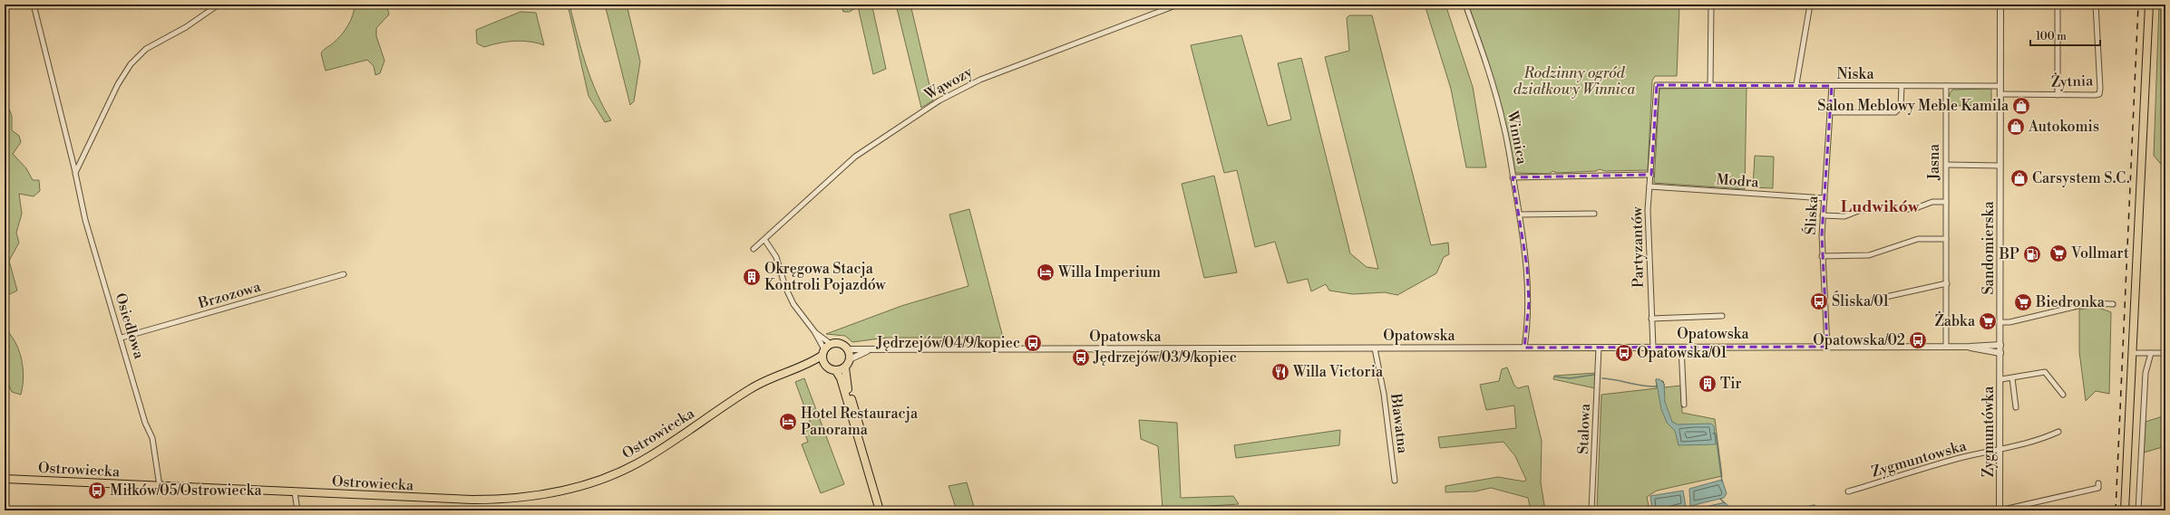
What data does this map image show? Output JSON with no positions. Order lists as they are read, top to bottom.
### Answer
{
  "streets": {
    "main road": ["Ostrowiecka"],
    "street": [
      "Niska",
      "Żytnia",
      "Wąwozy",
      "Winnica",
      "Jasna",
      "Modra",
      "Śliska",
      "Partyzantów",
      "Sandomierska",
      "Brzozowa",
      "Osiedlowa",
      "Opatowska",
      "Bławatna",
      "Stalowa",
      "Zygmuntówka",
      "Zygmuntowska"
    ]
  },
  "crossings": [
    ["Niska", "Jasna"],
    ["Niska", "Śliska"],
    ["Niska", "Partyzantów"],
    ["Niska", "Sandomierska"],
    ["Żytnia", "Sandomierska"],
    ["Winnica", "Opatowska"],
    ["Jasna", "Opatowska"],
    ["Modra", "Śliska"],
    ["Modra", "Partyzantów"],
    ["Śliska", "Opatowska"],
    ["Partyzantów", "Opatowska"],
    ["Sandomierska", "Opatowska"],
    ["Sandomierska", "Zygmuntówka"],
    ["Brzozowa", "Osiedlowa"],
    ["Osiedlowa", "Ostrowiecka"],
    ["Opatowska", "Bławatna"],
    ["Opatowska", "Stalowa"],
    ["Opatowska", "Zygmuntówka"],
    ["Zygmuntówka", "Zygmuntowska"]
  ],
  "districts": ["Ludwików"],
  "parks": ["Rodzinny ogród działkowy Winnica"],
  "places": {
    "shop": ["Salon Meblowy Meble Kamila", "Autokomis", "Carsystem S.C."],
    "supermarket": ["Vollmart", "Biedronka", "Żabka"],
    "fuel station": ["BP"],
    "hotel": ["Willa Imperium", "Hotel Restauracja Panorama"],
    "building": ["Okręgowa Stacja Kontroli Pojazdów", "Tir"],
    "bus stop": [
      "Śliska/01",
      "Opatowska/02",
      "Jędrzejów/04/9/kopiec",
      "Opatowska/01",
      "Jędrzejów/03/9/kopiec",
      "Miłków/05/Ostrowiecka"
    ],
    "restaurant": ["Willa Victoria"]
  },
  "scale_bar": "100 m"
}
